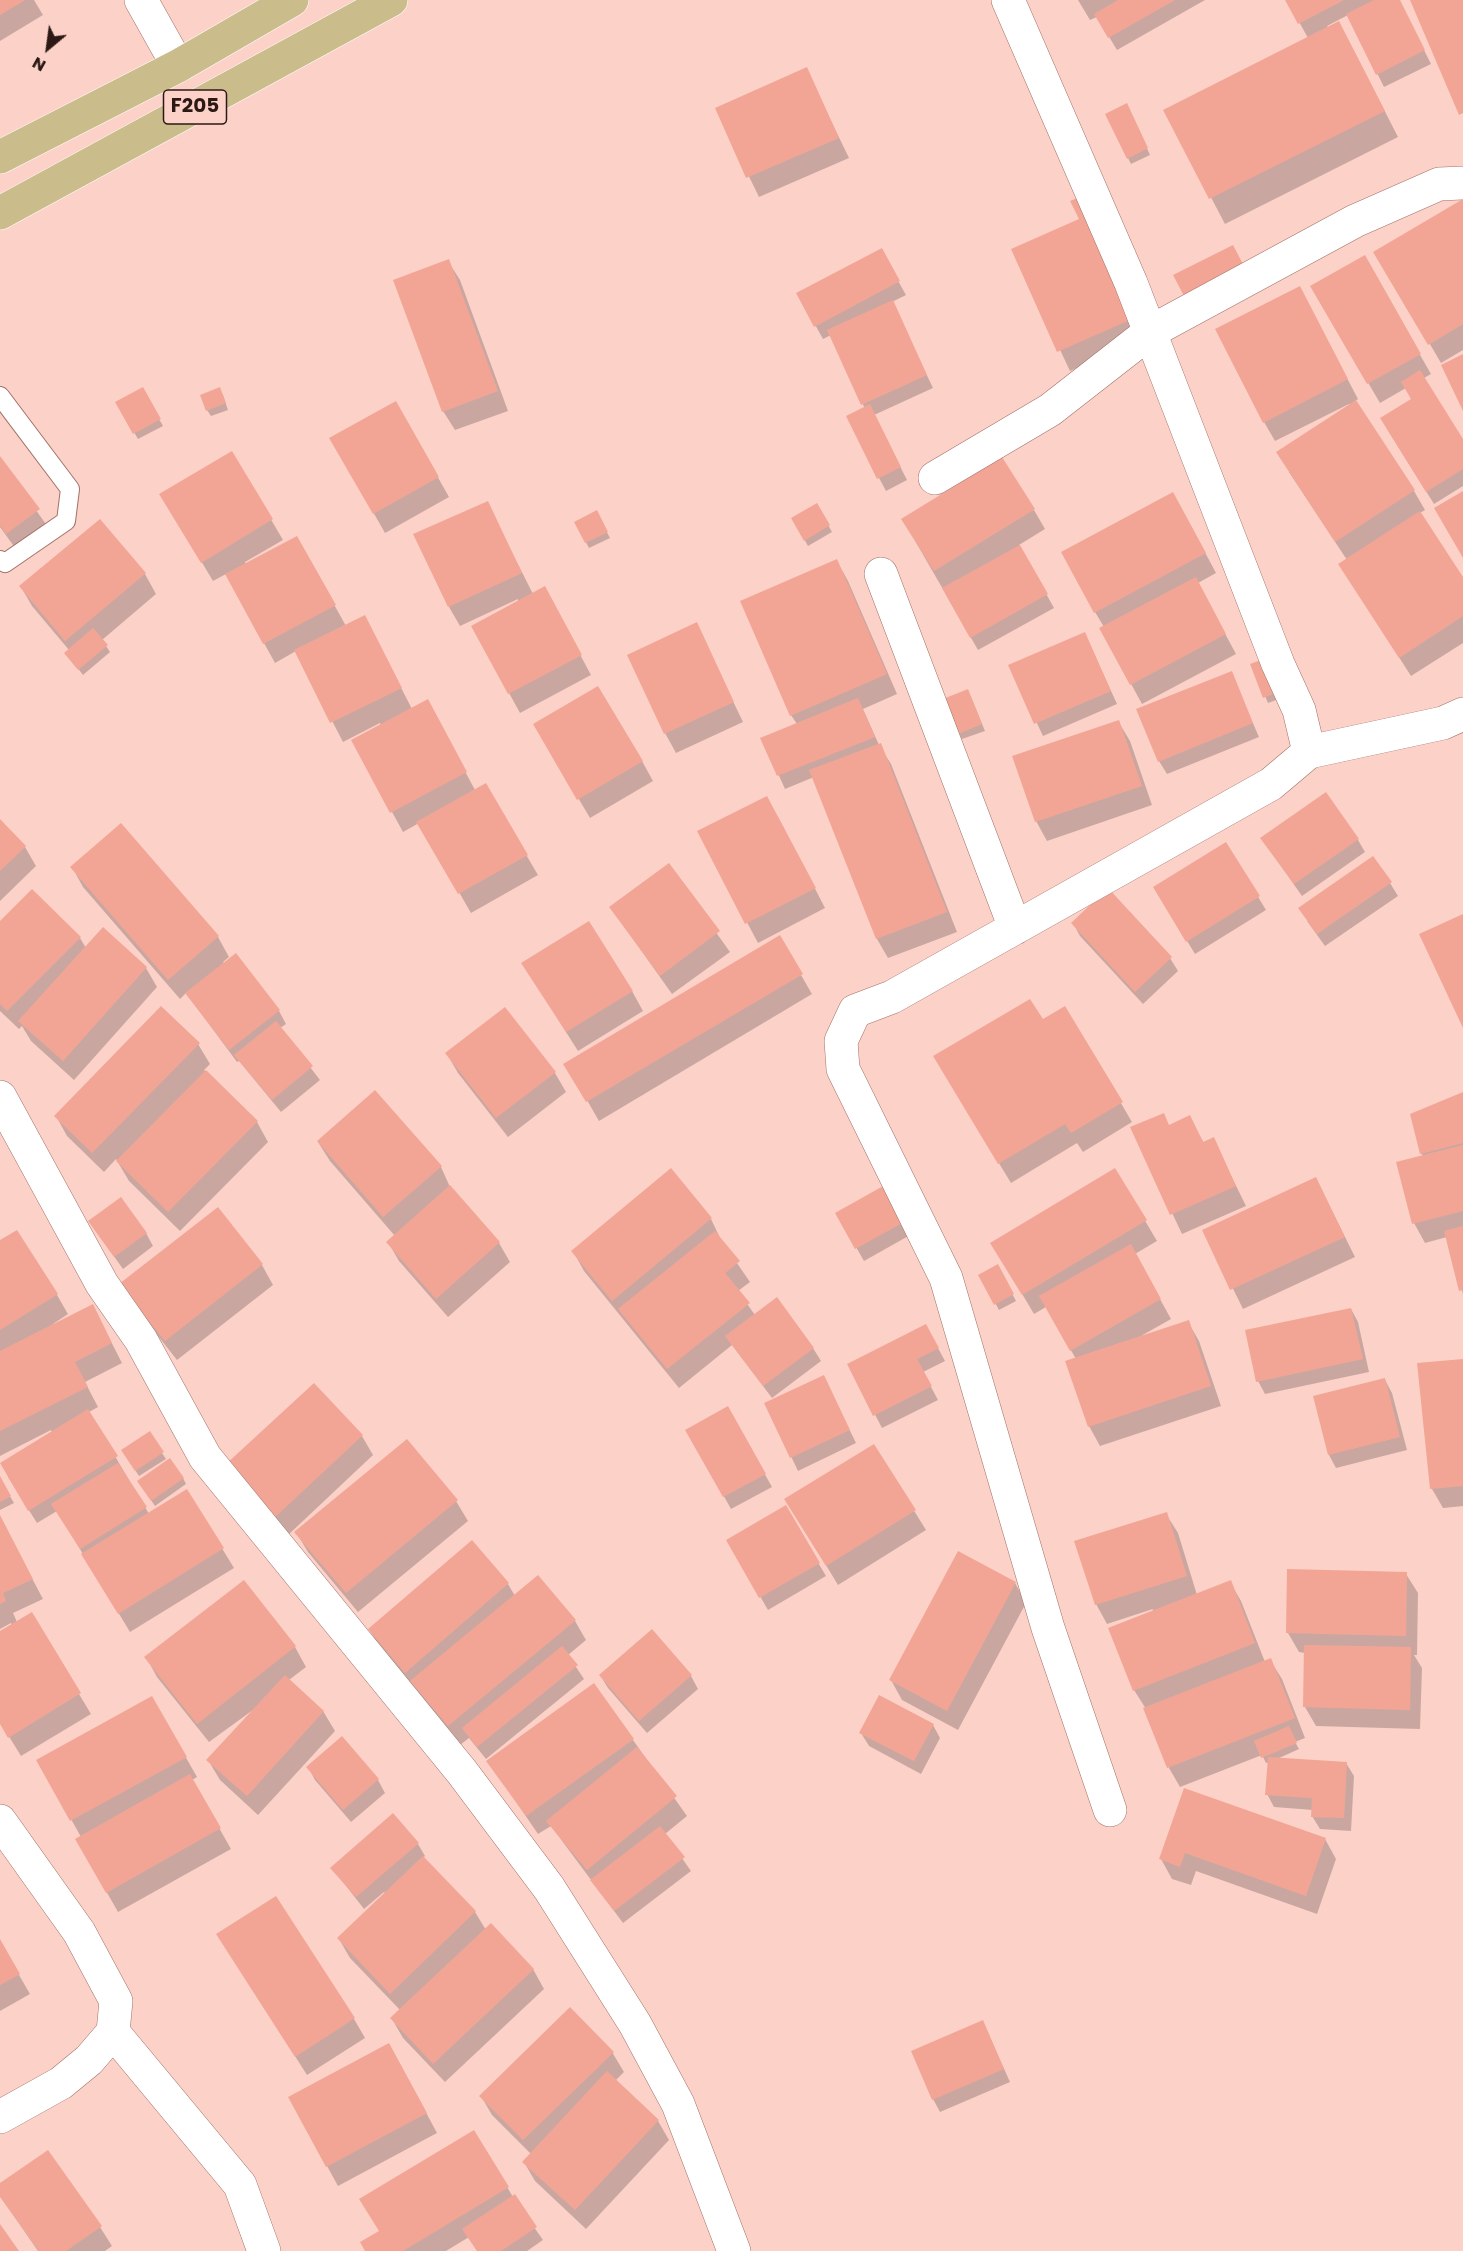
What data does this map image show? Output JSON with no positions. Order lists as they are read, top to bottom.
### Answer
{
  "streets": {
    "main road": ["F205"]
  },
  "north": "bottom left"
}
